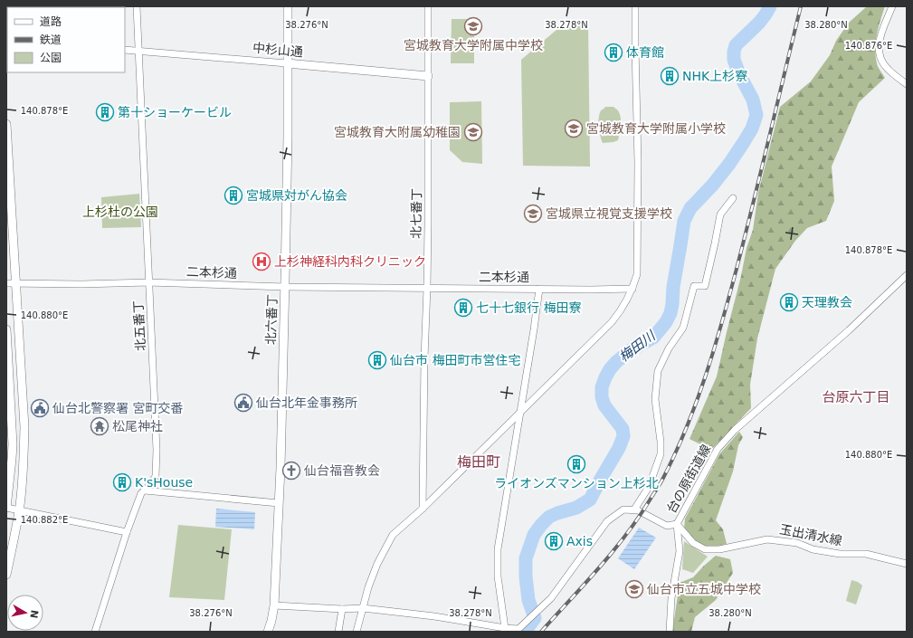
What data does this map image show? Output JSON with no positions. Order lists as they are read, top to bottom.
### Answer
{
  "streets": {
    "street": [
      "中杉山通",
      "北七番丁",
      "二本杉通",
      "北六番丁",
      "北五番丁",
      "台の原街道線",
      "玉出清水線"
    ]
  },
  "crossings": [
    ["中杉山通", "北七番丁"],
    ["中杉山通", "北六番丁"],
    ["中杉山通", "北五番丁"],
    ["北七番丁", "二本杉通"],
    ["二本杉通", "北六番丁"],
    ["二本杉通", "北五番丁"],
    ["台の原街道線", "玉出清水線"]
  ],
  "districts": ["台原六丁目", "梅田町"],
  "water": ["梅田川"],
  "parks": ["上杉杜の公園"],
  "places": {
    "school or university": [
      "宮城教育大学附属中学校",
      "宮城教育大学附属小学校",
      "宮城教育大附属幼稚園",
      "宮城県立視覚支援学校",
      "仙台市立五城中学校"
    ],
    "building": [
      "体育館",
      "NHK上杉寮",
      "第十ショーケービル",
      "宮城県対がん協会",
      "天理教会",
      "七十七銀行 梅田寮",
      "仙台市 梅田町市営住宅",
      "ライオンズマンション上杉北",
      "K'sHouse",
      "Axis"
    ],
    "hospital": ["上杉神経科内科クリニック"],
    "public building": ["仙台北年金事務所", "仙台北警察署 宮町交番"],
    "temple": ["松尾神社"],
    "church": ["仙台福音教会"]
  },
  "legend": ["道路", "鉄道", "公園"],
  "north": "right",
  "coordinates": [
    "38.276°N",
    "38.278°N",
    "38.280°N",
    "140.876°E",
    "140.878°E",
    "140.880°E",
    "140.882°E"
  ]
}
